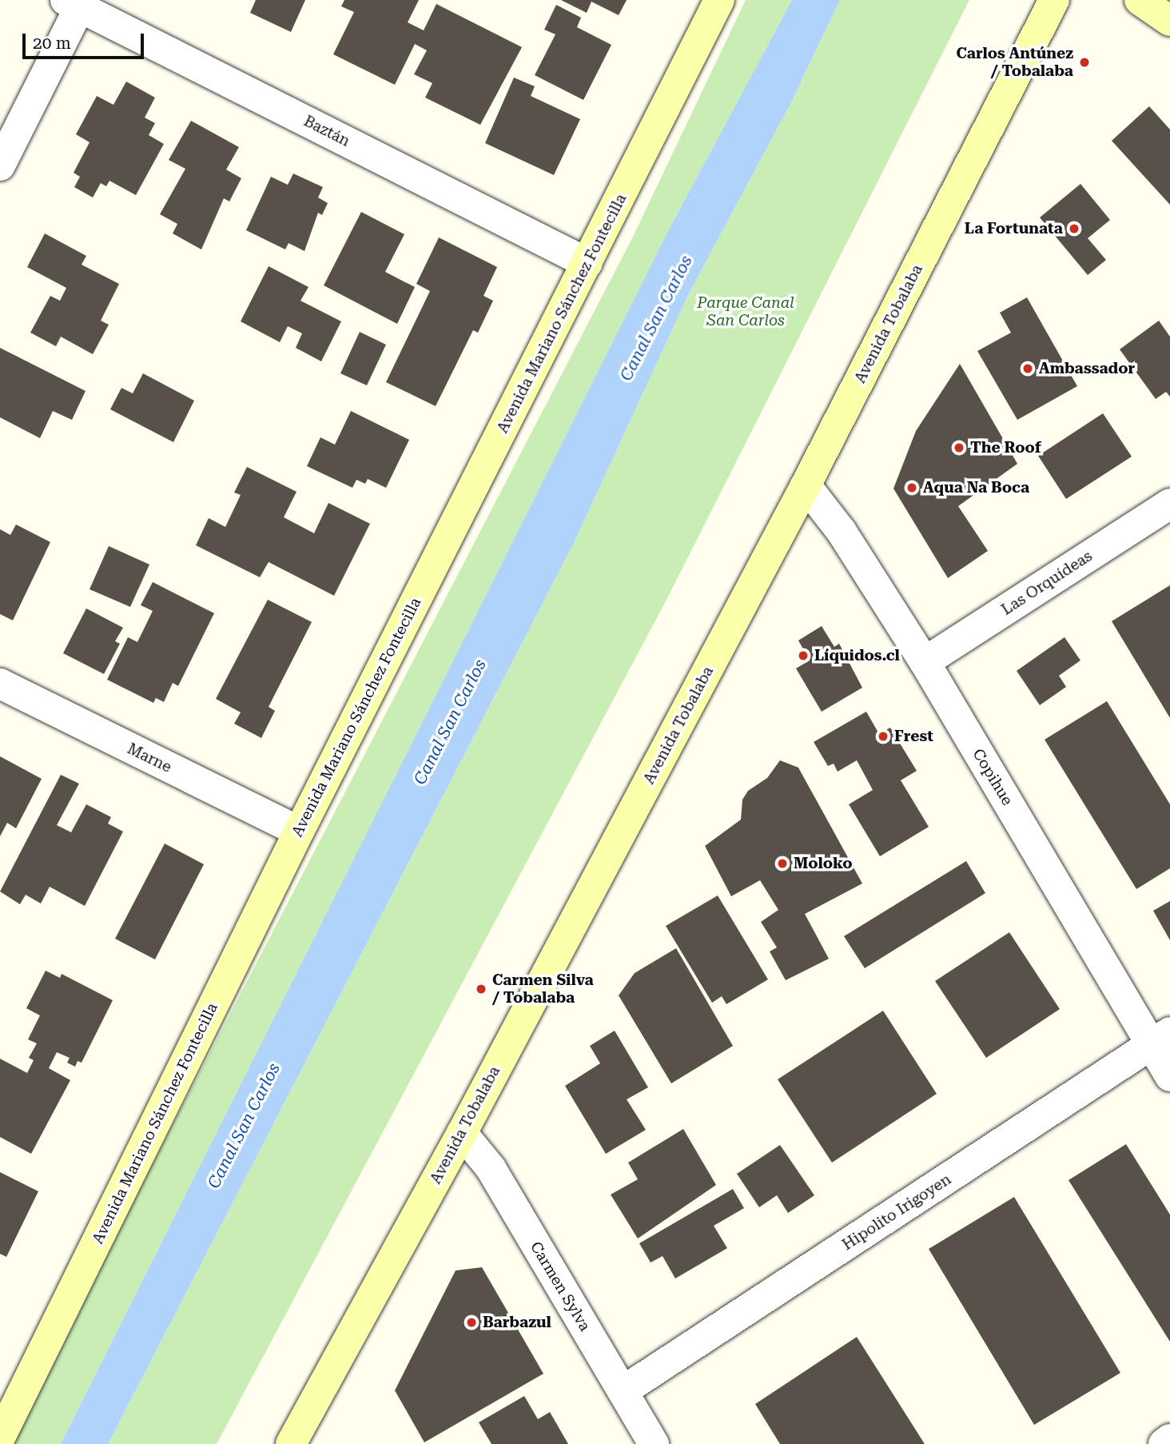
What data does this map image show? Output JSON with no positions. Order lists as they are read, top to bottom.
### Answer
{
  "streets": {
    "main road": ["Avenida Mariano Sánchez Fontecilla", "Avenida Tobalaba"],
    "street": [
      "Baztán",
      "Las Orquídeas",
      "Marne",
      "Copihue",
      "Hipolito Irigoyen",
      "Carmen Sylva"
    ]
  },
  "crossings": [
    ["Baztán", "Avenida Mariano Sánchez Fontecilla"],
    ["Avenida Mariano Sánchez Fontecilla", "Marne"],
    ["Avenida Tobalaba", "Copihue"],
    ["Avenida Tobalaba", "Carmen Sylva"],
    ["Las Orquídeas", "Copihue"],
    ["Copihue", "Hipolito Irigoyen"],
    ["Hipolito Irigoyen", "Carmen Sylva"]
  ],
  "water": ["Canal San Carlos"],
  "parks": ["Parque Canal San Carlos"],
  "places": [
    "Carlos Antúnez / Tobalaba",
    "La Fortunata",
    "Ambassador",
    "The Roof",
    "Aqua Na Boca",
    "Líquidos.cl",
    "Frest",
    "Moloko",
    "Carmen Silva / Tobalaba",
    "Barbazul"
  ],
  "scale_bar": "20 m"
}
